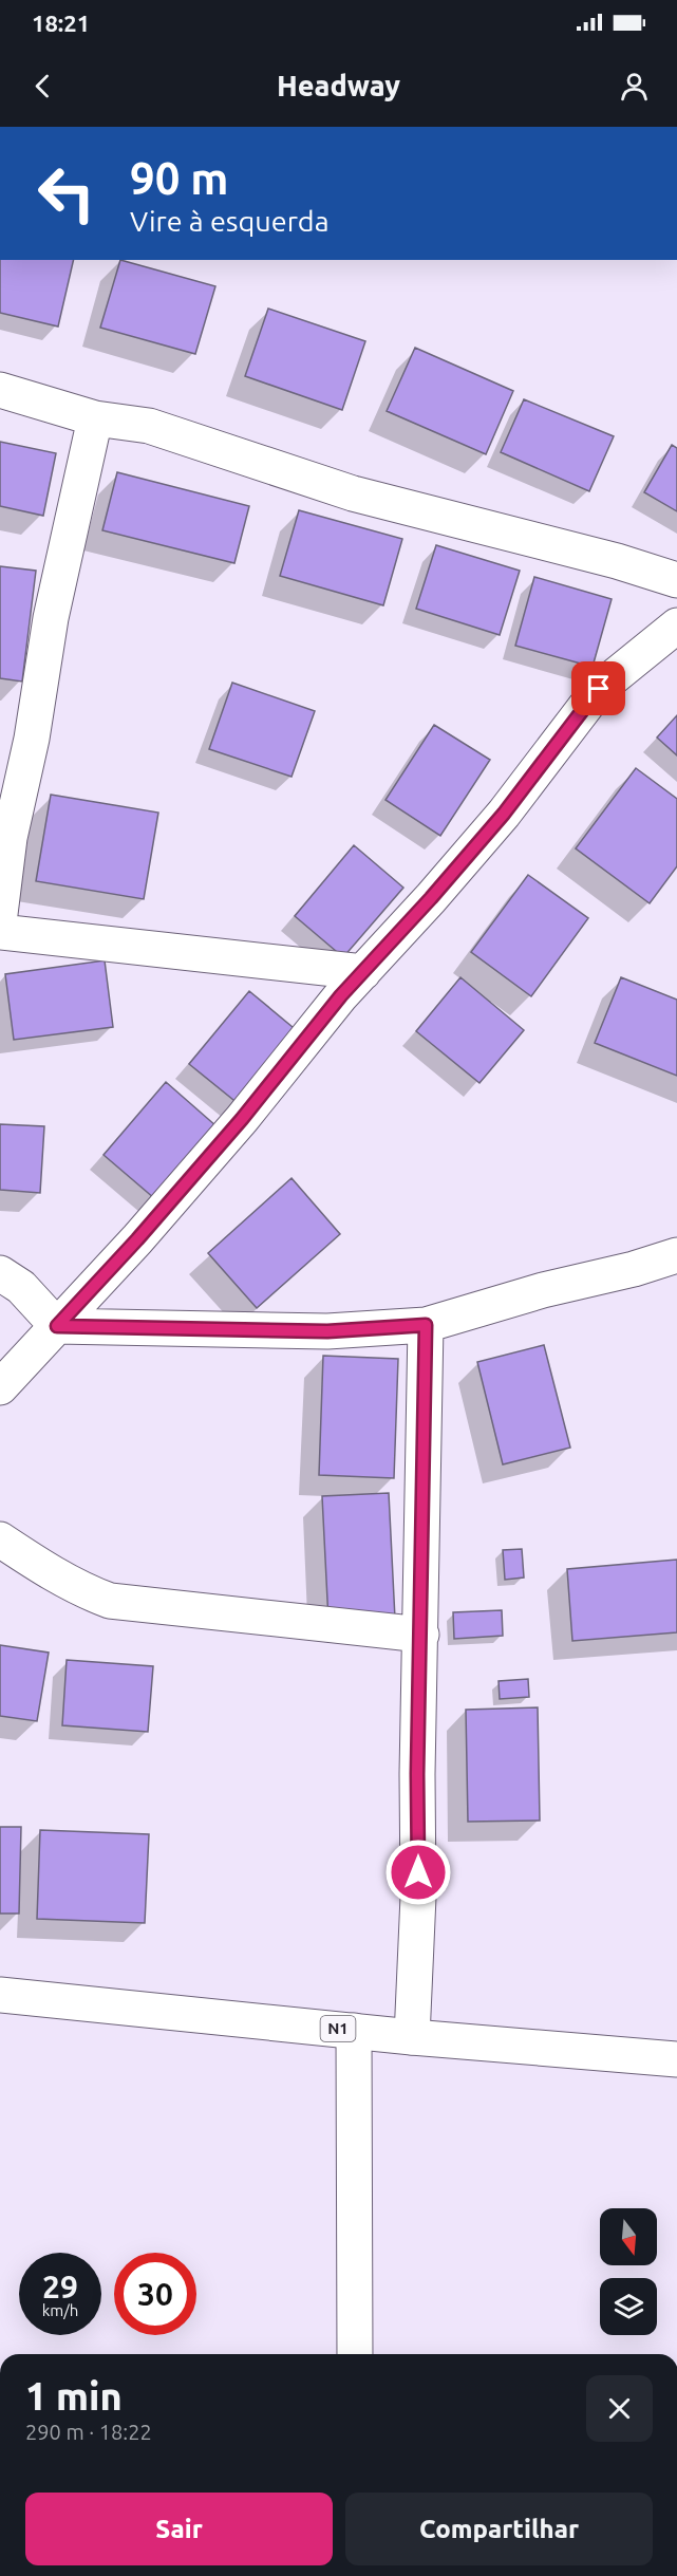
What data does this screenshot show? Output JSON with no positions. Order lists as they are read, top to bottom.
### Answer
{
  "streets": {
    "street": ["N1"]
  },
  "north": "bottom",
  "page": {
    "status": "18:21",
    "header": "Headway",
    "turn": ["90 m", "Vire à esquerda"],
    "speed": "29 km/h",
    "limit": "30",
    "heading": ["1 min", "290 m · 18:22"],
    "buttons": ["Sair", "Compartilhar"]
  }
}
